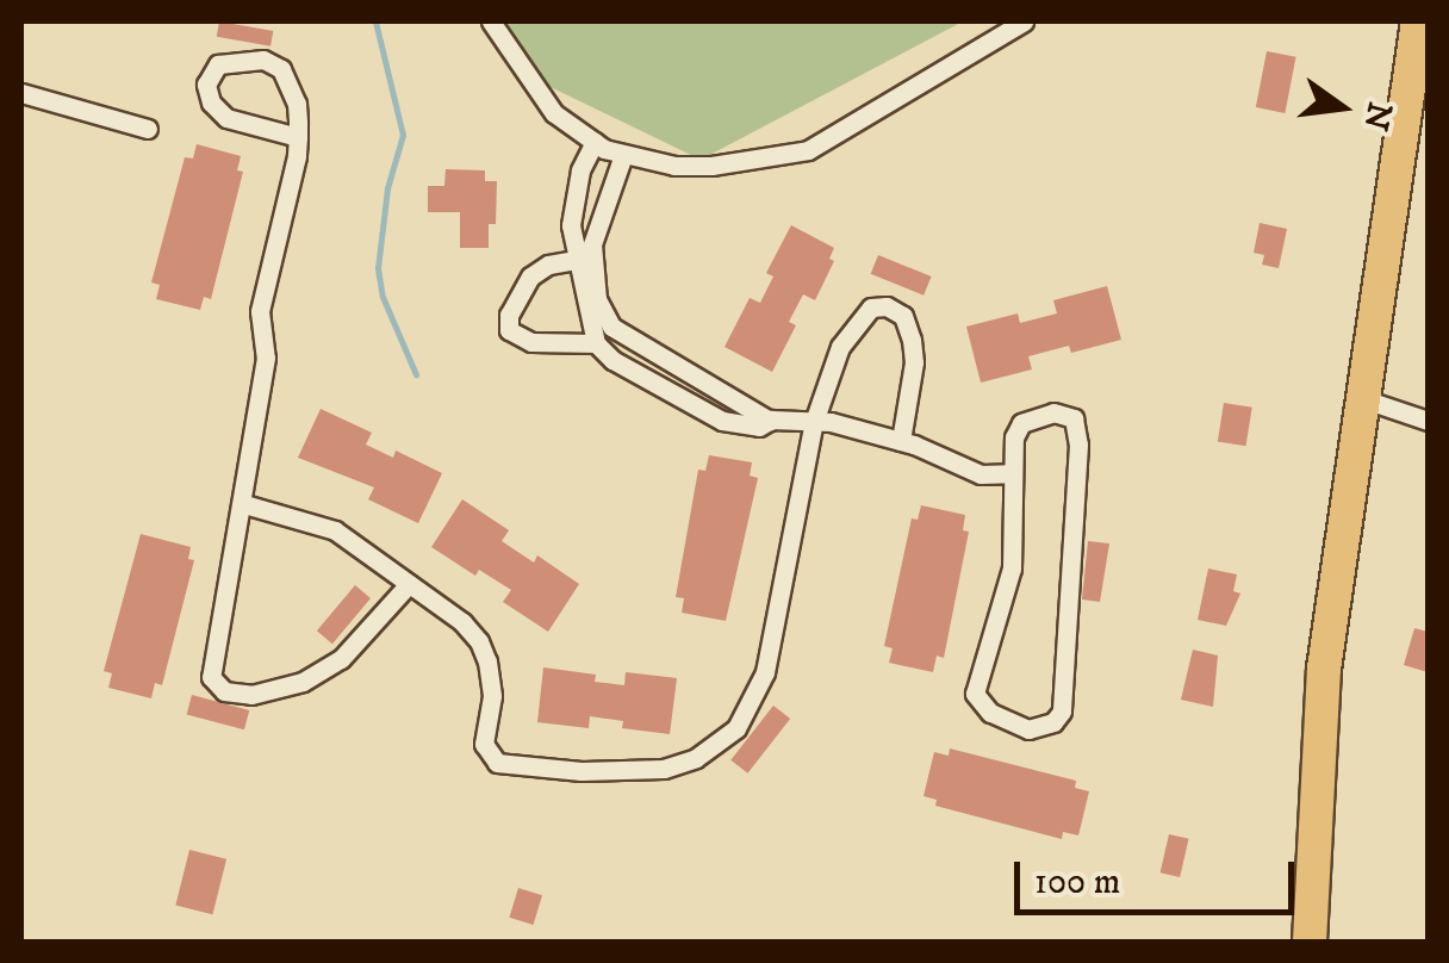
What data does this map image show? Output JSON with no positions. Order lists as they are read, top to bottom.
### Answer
{
  "scale_bar": "100 m",
  "north": "right"
}
